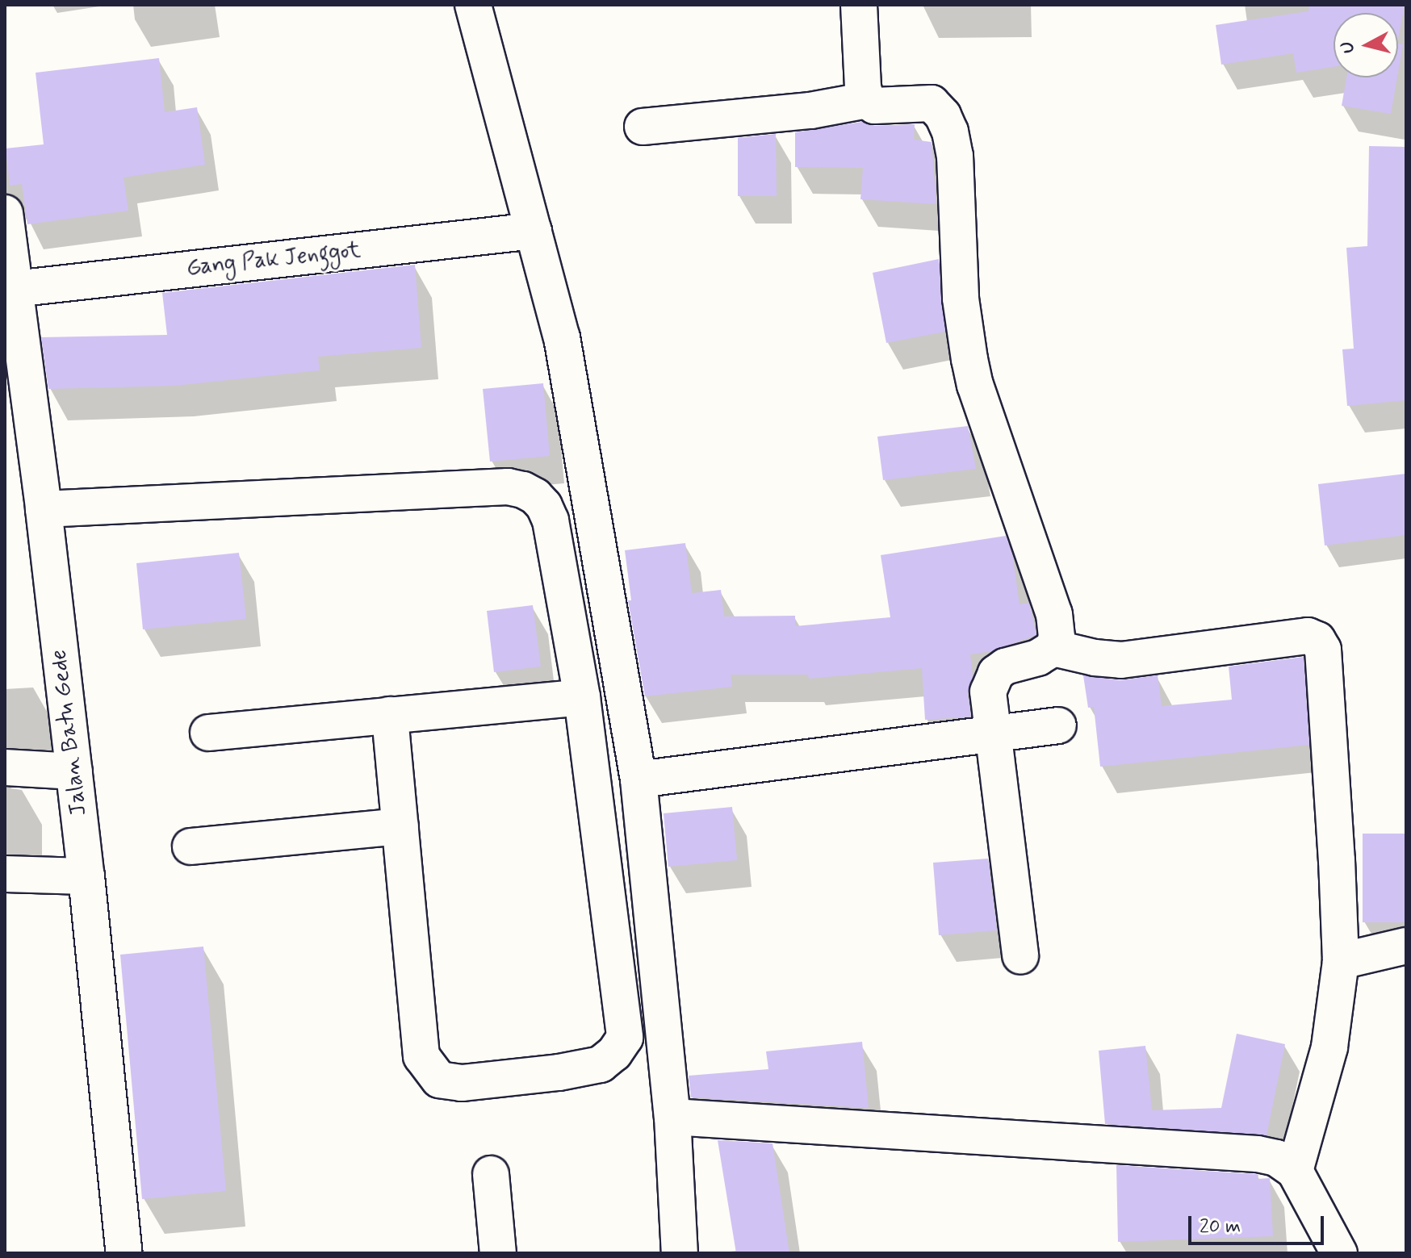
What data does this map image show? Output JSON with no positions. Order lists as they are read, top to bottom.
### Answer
{
  "streets": {
    "street": ["Gang Pak Jenggot", "Jalan Batu Gede"]
  },
  "crossings": [
    ["Gang Pak Jenggot", "Jalan Batu Gede"]
  ],
  "scale_bar": "20 m",
  "north": "left"
}
